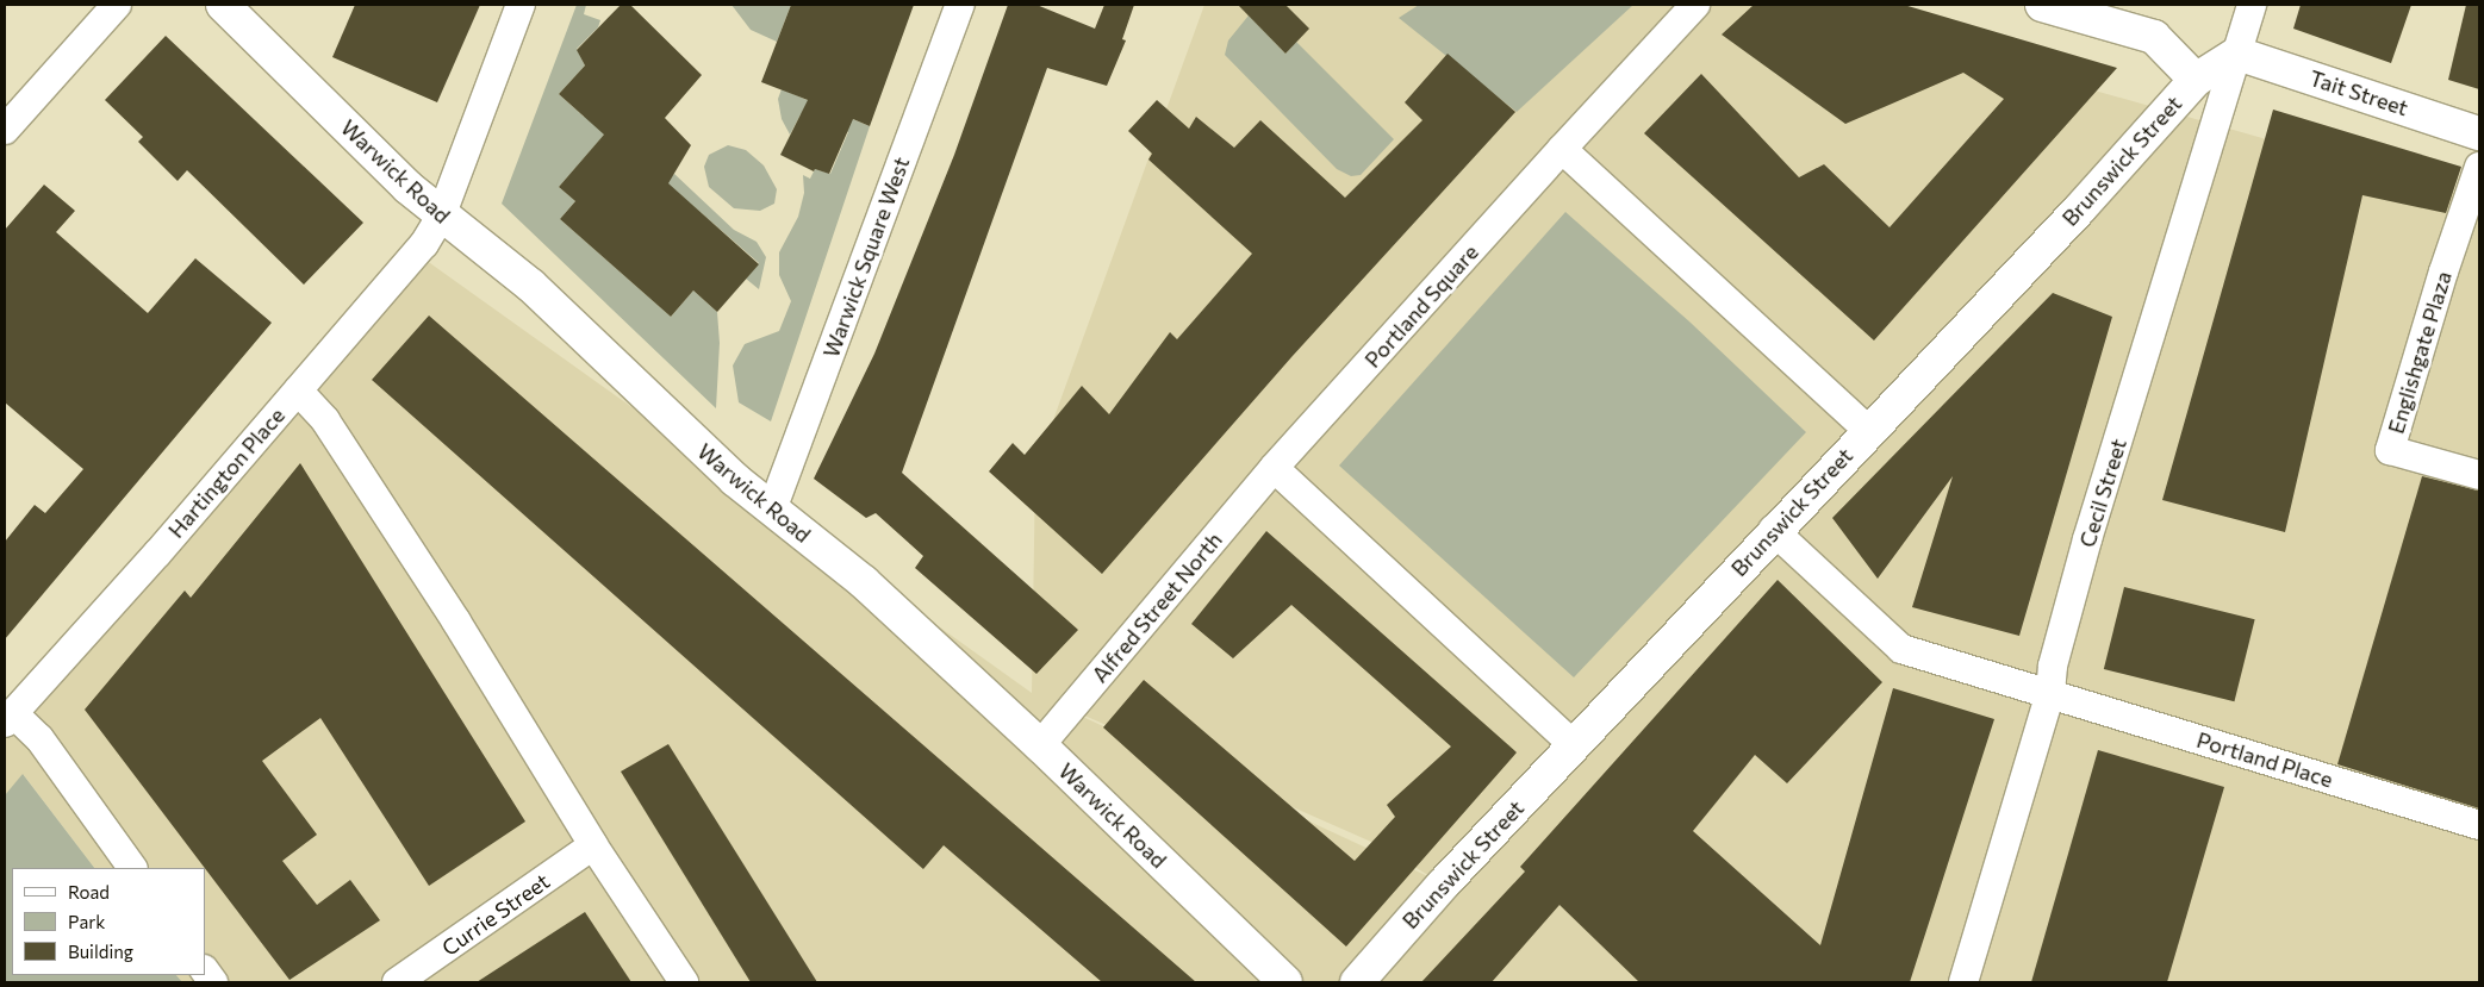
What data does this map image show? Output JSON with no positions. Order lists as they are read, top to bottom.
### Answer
{
  "streets": {
    "street": [
      "Tait Street",
      "Brunswick Street",
      "Warwick Road",
      "Warwick Square West",
      "Portland Square",
      "Englishgate Plaza",
      "Hartington Place",
      "Cecil Street",
      "Alfred Street North",
      "Portland Place",
      "Currie Street"
    ]
  },
  "crossings": [
    ["Tait Street", "Brunswick Street"],
    ["Tait Street", "Cecil Street"],
    ["Brunswick Street", "Cecil Street"],
    ["Brunswick Street", "Portland Place"],
    ["Warwick Road", "Warwick Square West"],
    ["Warwick Road", "Hartington Place"],
    ["Warwick Road", "Alfred Street North"],
    ["Portland Square", "Alfred Street North"],
    ["Cecil Street", "Portland Place"]
  ],
  "legend": ["Road", "Park", "Building"]
}
